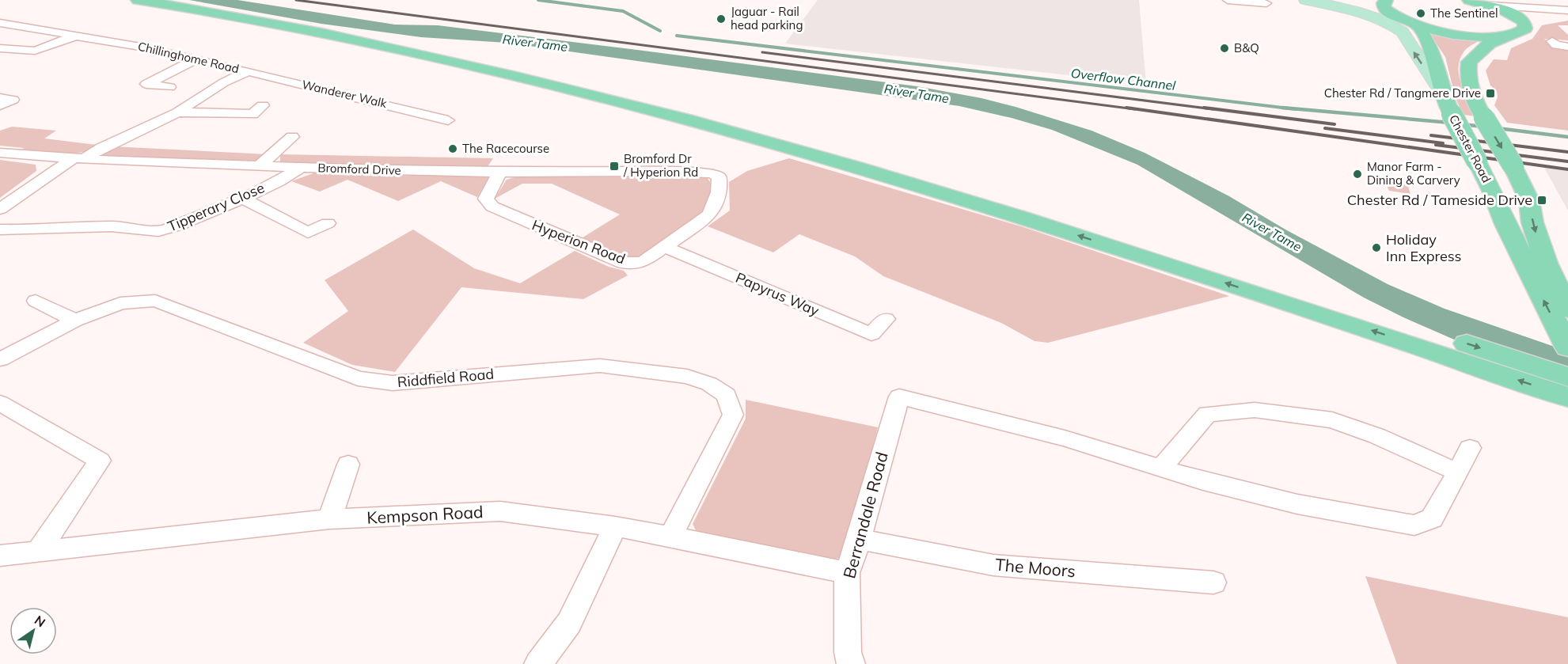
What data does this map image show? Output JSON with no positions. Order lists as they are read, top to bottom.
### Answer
{
  "streets": {
    "highway": ["Chester Road"],
    "street": [
      "Chillinghome Road",
      "Wanderer Walk",
      "Bromford Drive",
      "Tipperary Close",
      "Hyperion Road",
      "Papyrus Way",
      "Riddfield Road",
      "Kempson Road",
      "Berrandale Road",
      "The Moors"
    ]
  },
  "crossings": [
    ["Chillinghome Road", "Wanderer Walk"],
    ["Chillinghome Road", "Bromford Drive"],
    ["Bromford Drive", "Tipperary Close"],
    ["Bromford Drive", "Hyperion Road"],
    ["Hyperion Road", "Papyrus Way"],
    ["Riddfield Road", "Kempson Road"],
    ["Kempson Road", "Berrandale Road"],
    ["Berrandale Road", "The Moors"]
  ],
  "water": ["River Tame", "Overflow Channel"],
  "places": {
    "other": [
      "The Sentinel",
      "Jaguar - Rail head parking",
      "B&Q",
      "The Racecourse",
      "Manor Farm - Dining & Carvery",
      "Holiday Inn Express"
    ],
    "transit": ["Chester Rd / Tangmere Drive", "Bromford Dr / Hyperion Rd", "Chester Rd / Tameside Drive"]
  },
  "north": "top right"
}
